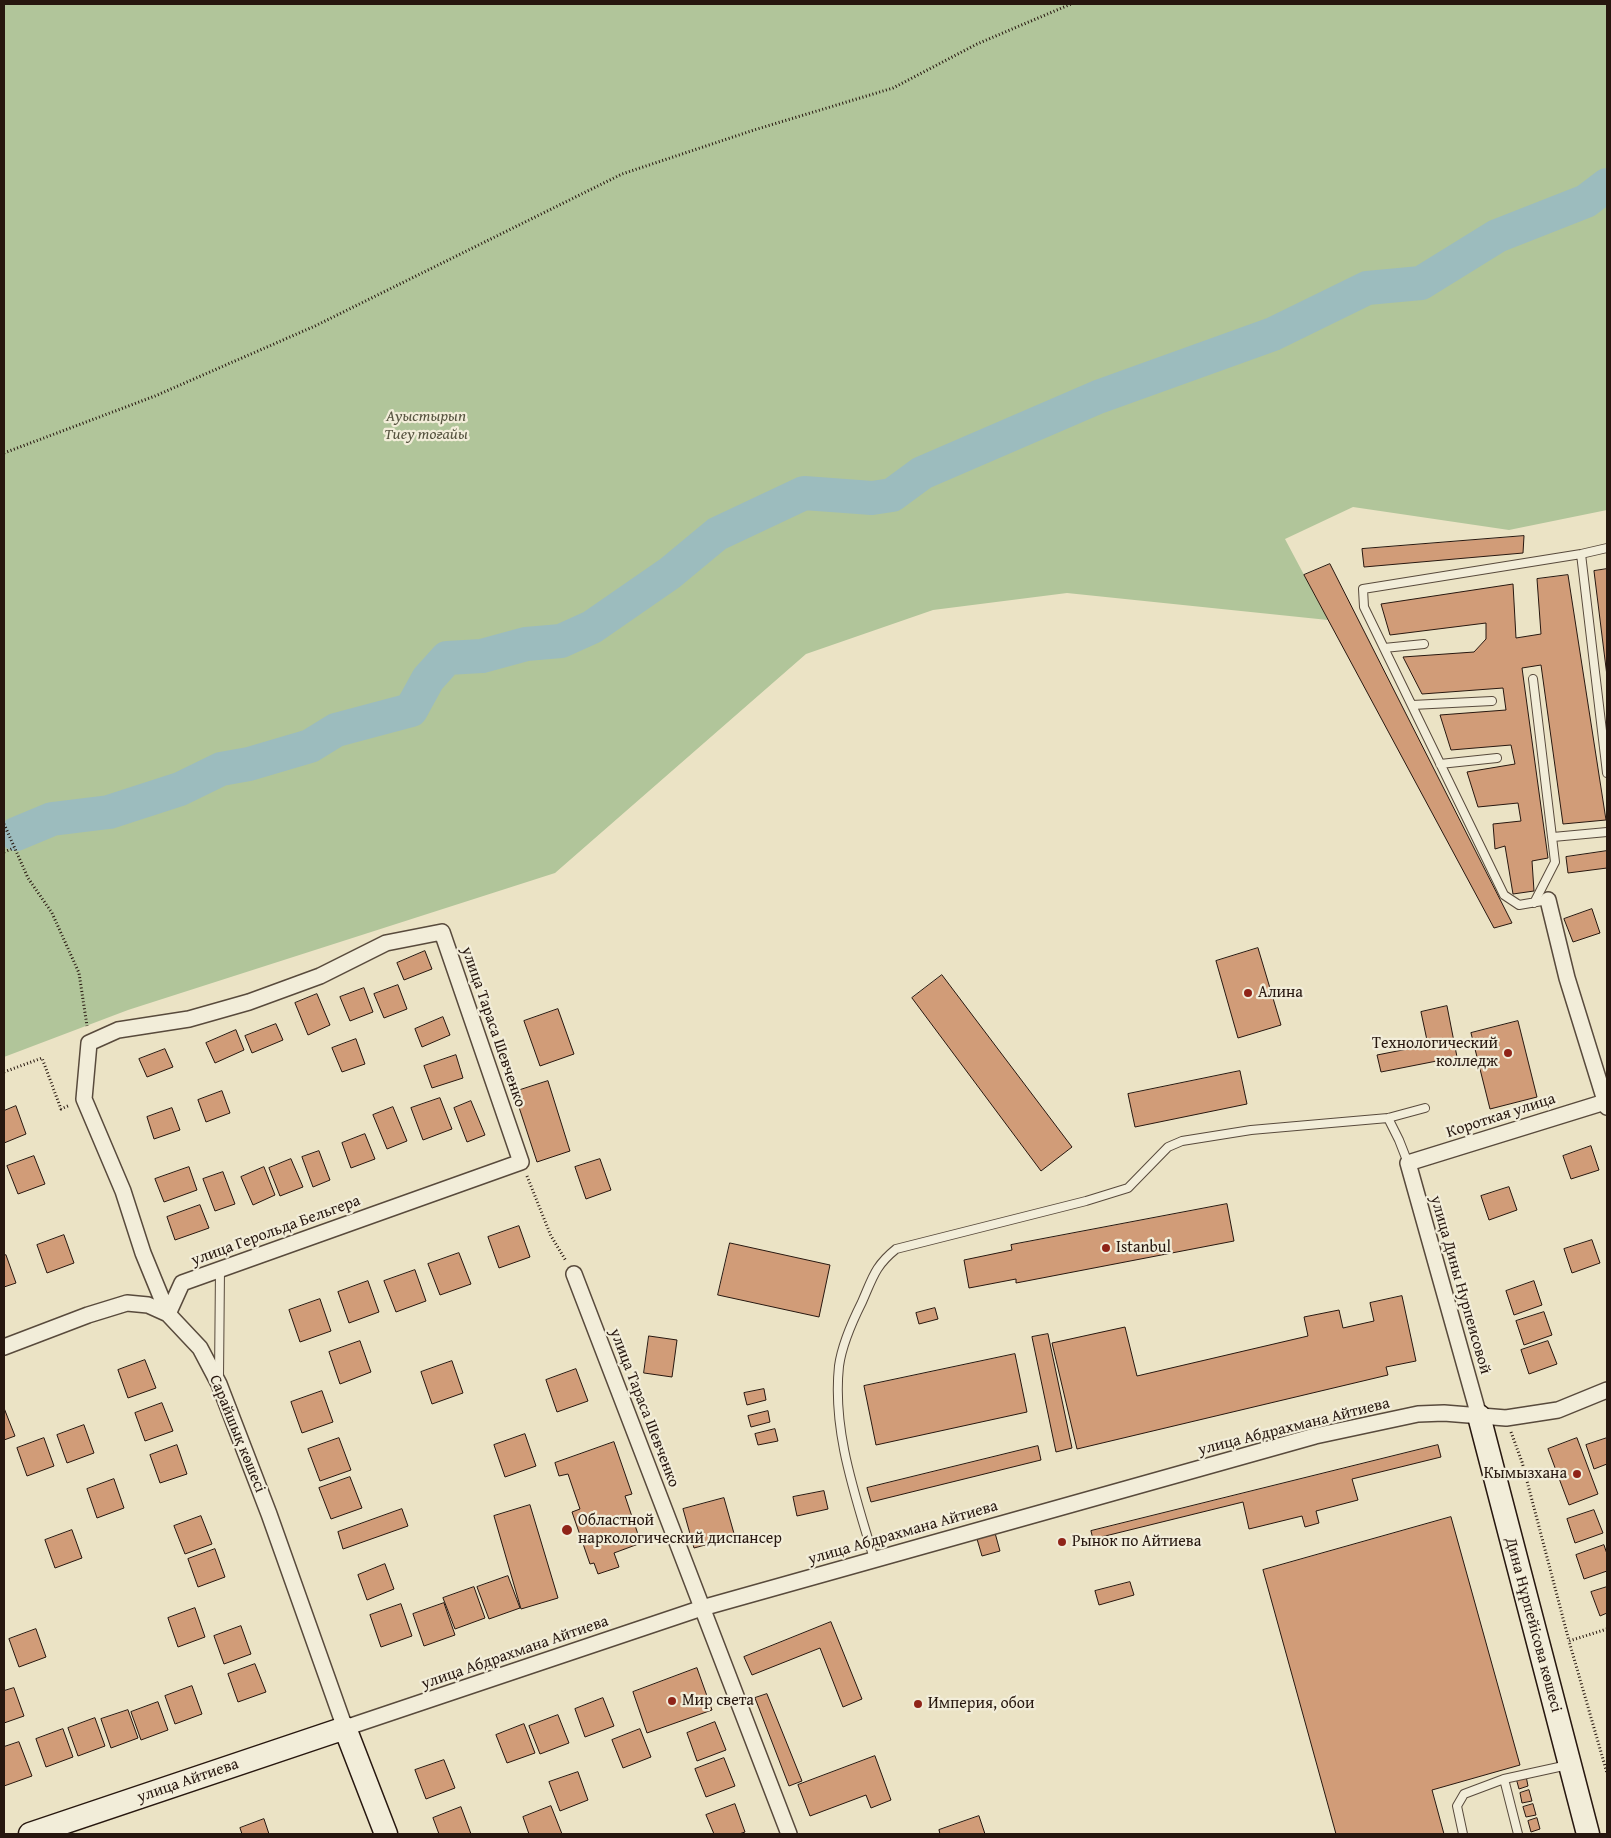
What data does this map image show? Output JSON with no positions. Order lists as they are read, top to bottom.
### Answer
{
  "streets": {
    "street": [
      "улица Тараса Шевченко",
      "Короткая улица",
      "улица Герольда Бельгера",
      "улица Дины Нурпеисовой",
      "улица Абдрахмана Айтиева",
      "Сарайшық көшесі",
      "Дина Нұрпейісова көшесі",
      "улица Айтиева"
    ]
  },
  "crossings": [
    ["улица Тараса Шевченко", "улица Герольда Бельгера"],
    ["улица Тараса Шевченко", "улица Абдрахмана Айтиева"],
    ["улица Тараса Шевченко", "Сарайшық көшесі"],
    ["Короткая улица", "улица Дины Нурпеисовой"],
    ["улица Герольда Бельгера", "Сарайшық көшесі"],
    ["улица Дины Нурпеисовой", "улица Абдрахмана Айтиева"],
    ["улица Дины Нурпеисовой", "Дина Нұрпейісова көшесі"],
    ["улица Абдрахмана Айтиева", "Сарайшық көшесі"],
    ["улица Абдрахмана Айтиева", "Дина Нұрпейісова көшесі"],
    ["улица Абдрахмана Айтиева", "улица Айтиева"],
    ["Сарайшық көшесі", "улица Айтиева"]
  ],
  "parks": ["Ауыстырып Тиеу тоғайы"],
  "places": [
    "Алина",
    "Технологический колледж",
    "Istanbul",
    "Кымызхана",
    "Областной наркологический диспансер",
    "Рынок по Айтиева",
    "Мир света",
    "Империя, обои"
  ]
}
